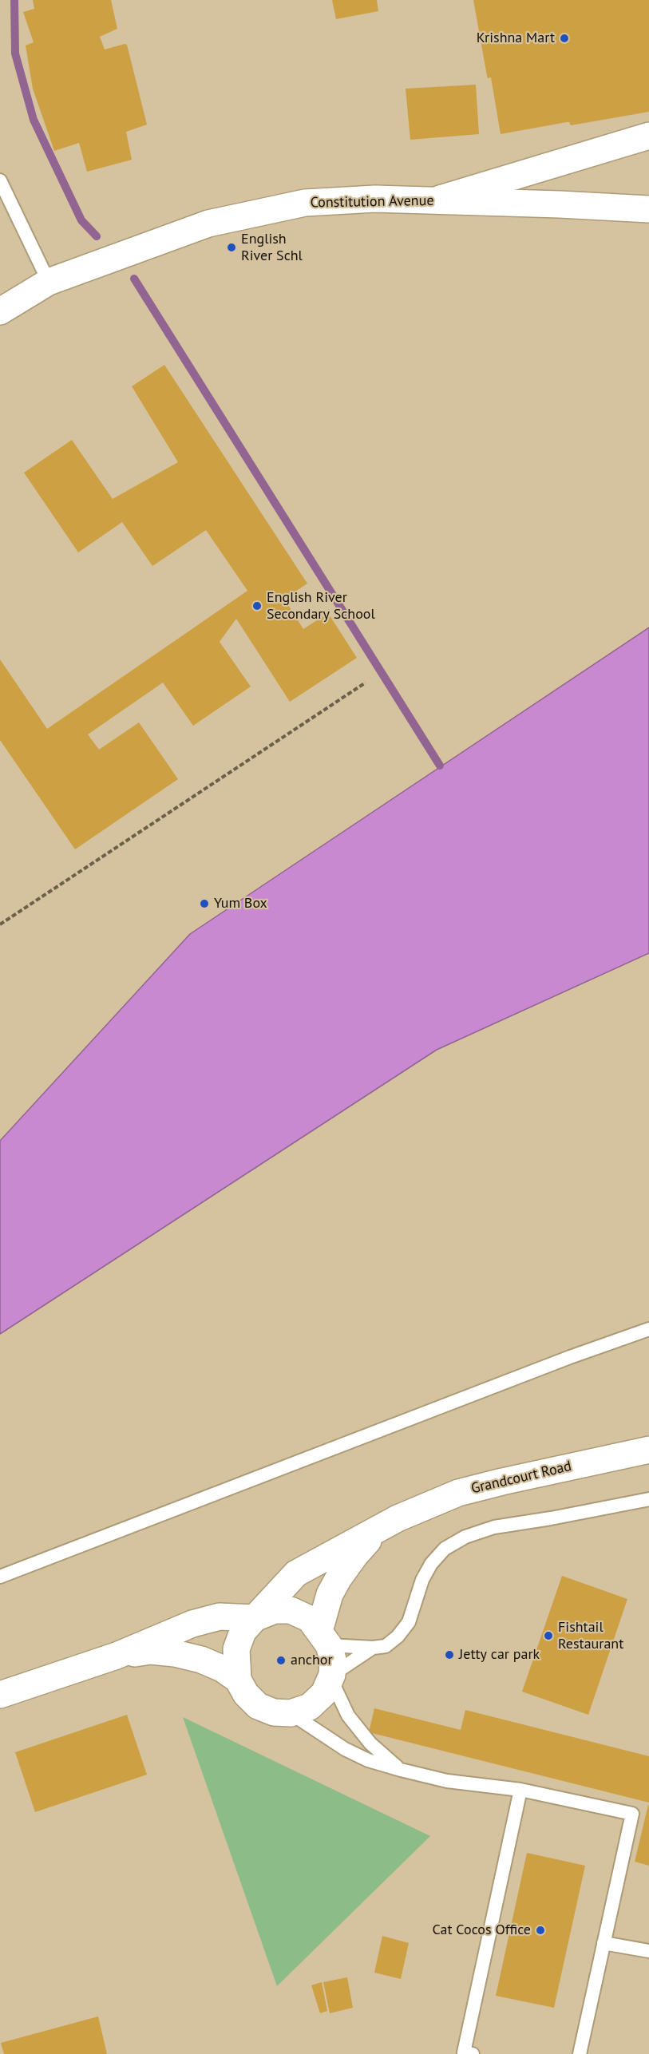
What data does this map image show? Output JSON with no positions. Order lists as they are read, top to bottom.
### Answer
{
  "streets": {
    "street": ["Constitution Avenue", "Grandcourt Road"]
  },
  "places": [
    "Krishna Mart",
    "English River Schl",
    "English River Secondary School",
    "Yum Box",
    "Fishtail Restaurant",
    "Jetty car park",
    "anchor",
    "Cat Cocos Office"
  ]
}
